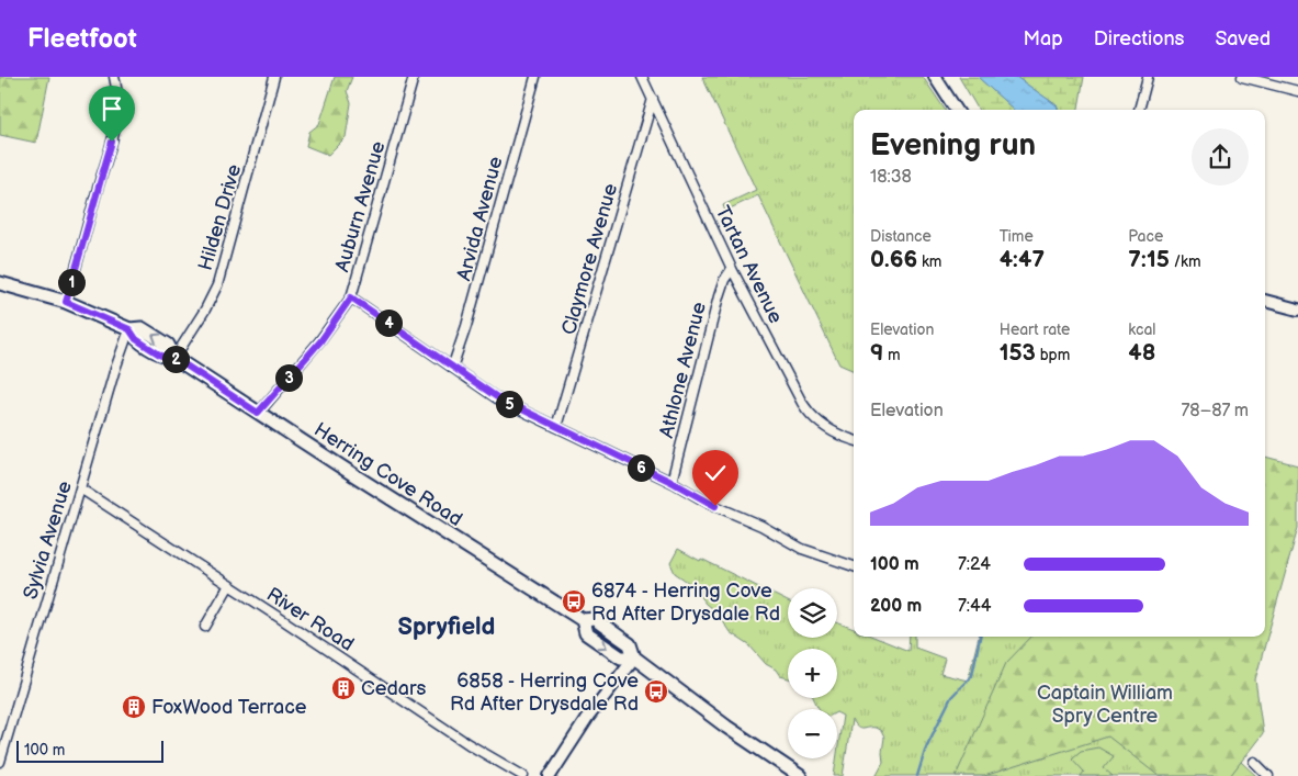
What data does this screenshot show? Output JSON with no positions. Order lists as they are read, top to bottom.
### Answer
{
  "streets": {
    "main road": ["Herring Cove Road"],
    "street": [
      "Auburn Avenue",
      "Hilden Drive",
      "Arvida Avenue",
      "Claymore Avenue",
      "Tartan Avenue",
      "Athlone Avenue",
      "Sylvia Avenue",
      "River Road"
    ]
  },
  "crossings": [
    ["Auburn Avenue", "Herring Cove Road"],
    ["Hilden Drive", "Herring Cove Road"],
    ["Claymore Avenue", "Tartan Avenue"],
    ["Tartan Avenue", "Athlone Avenue"],
    ["Herring Cove Road", "Sylvia Avenue"],
    ["Sylvia Avenue", "River Road"]
  ],
  "districts": ["Spryfield"],
  "parks": ["Captain William Spry Centre"],
  "places": {
    "bus stop": ["6874 - Herring Cove Rd After Drysdale Rd", "6858 - Herring Cove Rd After Drysdale Rd"],
    "building": ["Cedars", "FoxWood Terrace"]
  },
  "scale_bar": "100 m",
  "page": {
    "header": "Fleetfoot",
    "nav": ["Map", "Directions", "Saved"],
    "heading": ["Evening run", "18:38"],
    "stats": [
      ["Distance", "0.66 km"],
      ["Time", "4:47"],
      ["Pace", "7:15 /km"],
      ["Elevation", "9 m"],
      ["Heart rate", "153 bpm"],
      ["kcal", "48"]
    ],
    "pins": [
      "1",
      "4",
      "2",
      "3",
      "5",
      "6"
    ],
    "chart": ["Elevation", "78–87 m"],
    "list": [
      {
        "name": "100 m",
        "note": "7:24"
      },
      {
        "name": "200 m",
        "note": "7:44"
      }
    ],
    "map_buttons": ["+", "−"],
    "scale": "100 m"
  }
}
